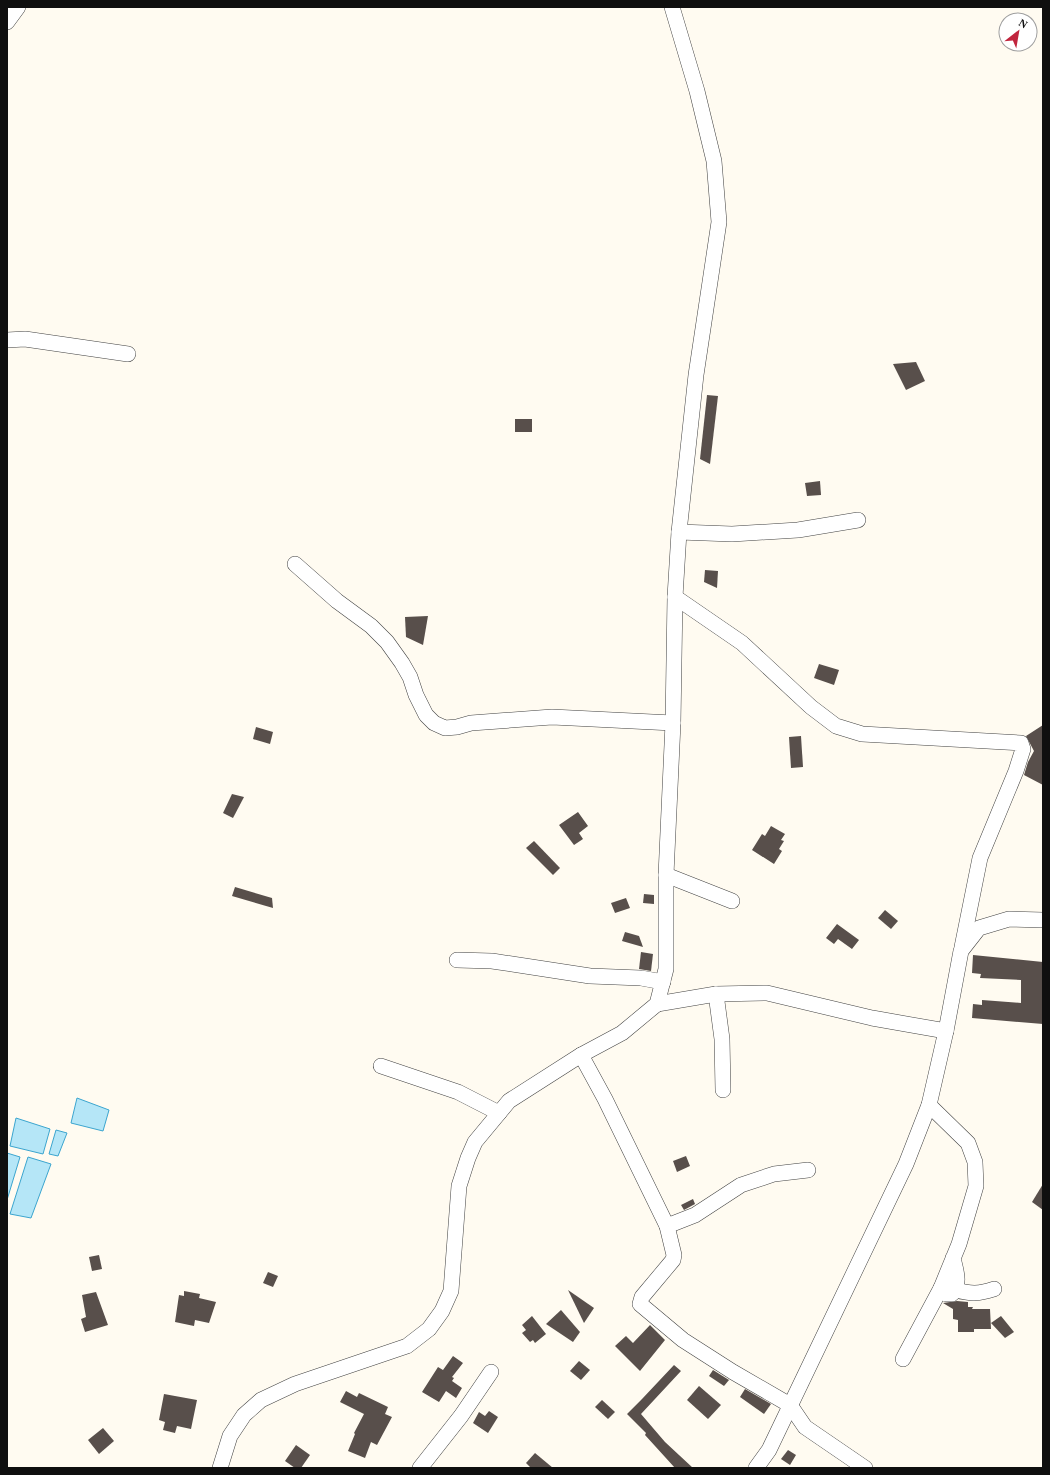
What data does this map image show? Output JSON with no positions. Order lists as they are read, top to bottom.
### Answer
{
  "north": "top right"
}
